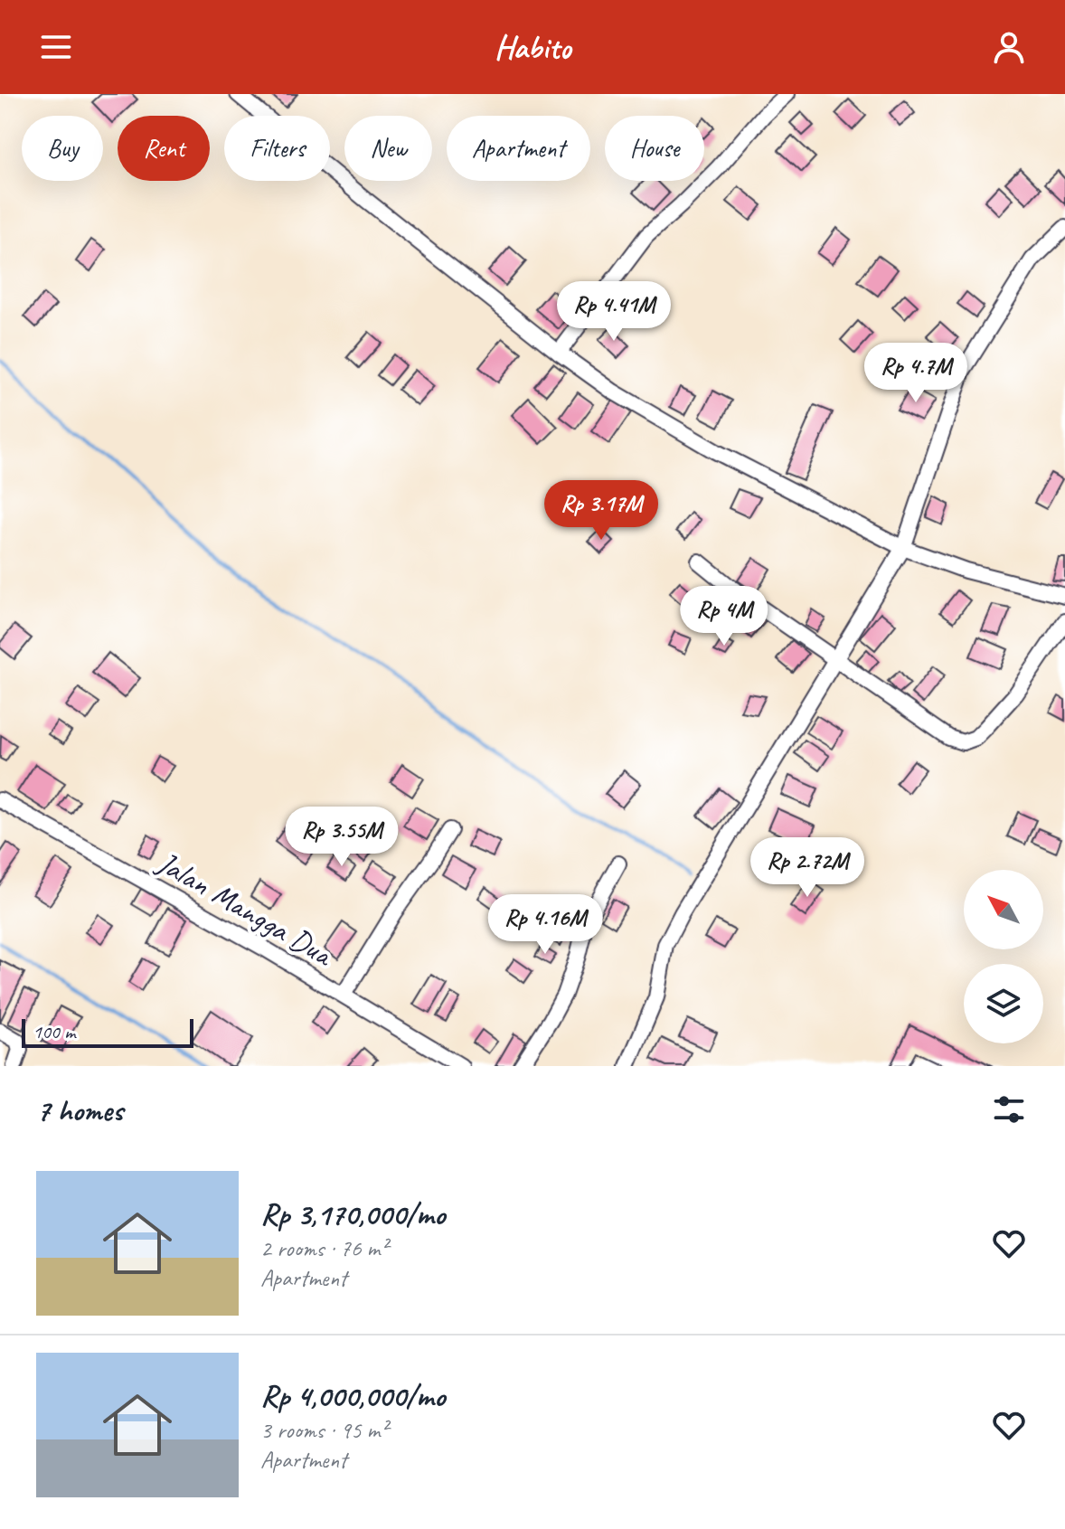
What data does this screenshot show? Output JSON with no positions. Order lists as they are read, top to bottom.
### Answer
{
  "streets": {
    "street": ["Jalan Mangga Dua"]
  },
  "scale_bar": "100 m",
  "north": "top left",
  "page": {
    "header": "Habito",
    "chip": [
      "Buy",
      "Rent",
      "Filters",
      "New",
      "Apartment",
      "House"
    ],
    "price": [
      "Rp 4.41M",
      "Rp 4.7M",
      "Rp 3.17M",
      "Rp 4M",
      "Rp 3.55M",
      "Rp 2.72M",
      "Rp 4.16M"
    ],
    "scale": "100 m",
    "heading": "7 homes",
    "list": [
      {
        "name": "Rp 3,170,000/mo",
        "note": "2 rooms · 76 m² · Apartment"
      },
      {
        "name": "Rp 4,000,000/mo",
        "note": "3 rooms · 95 m² · Apartment"
      }
    ]
  }
}
